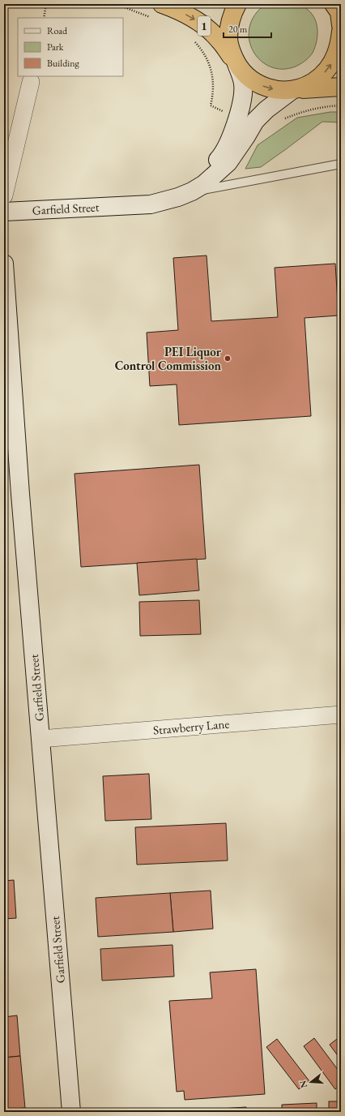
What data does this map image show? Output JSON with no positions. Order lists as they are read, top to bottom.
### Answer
{
  "streets": {
    "highway": ["1"],
    "street": ["Garfield Street", "Strawberry Lane"]
  },
  "crossings": [
    ["1", "Garfield Street"],
    ["Garfield Street", "Strawberry Lane"]
  ],
  "places": ["PEI Liquor Control Commission"],
  "legend": ["Road", "Park", "Building"],
  "scale_bar": "20 m",
  "north": "left"
}
